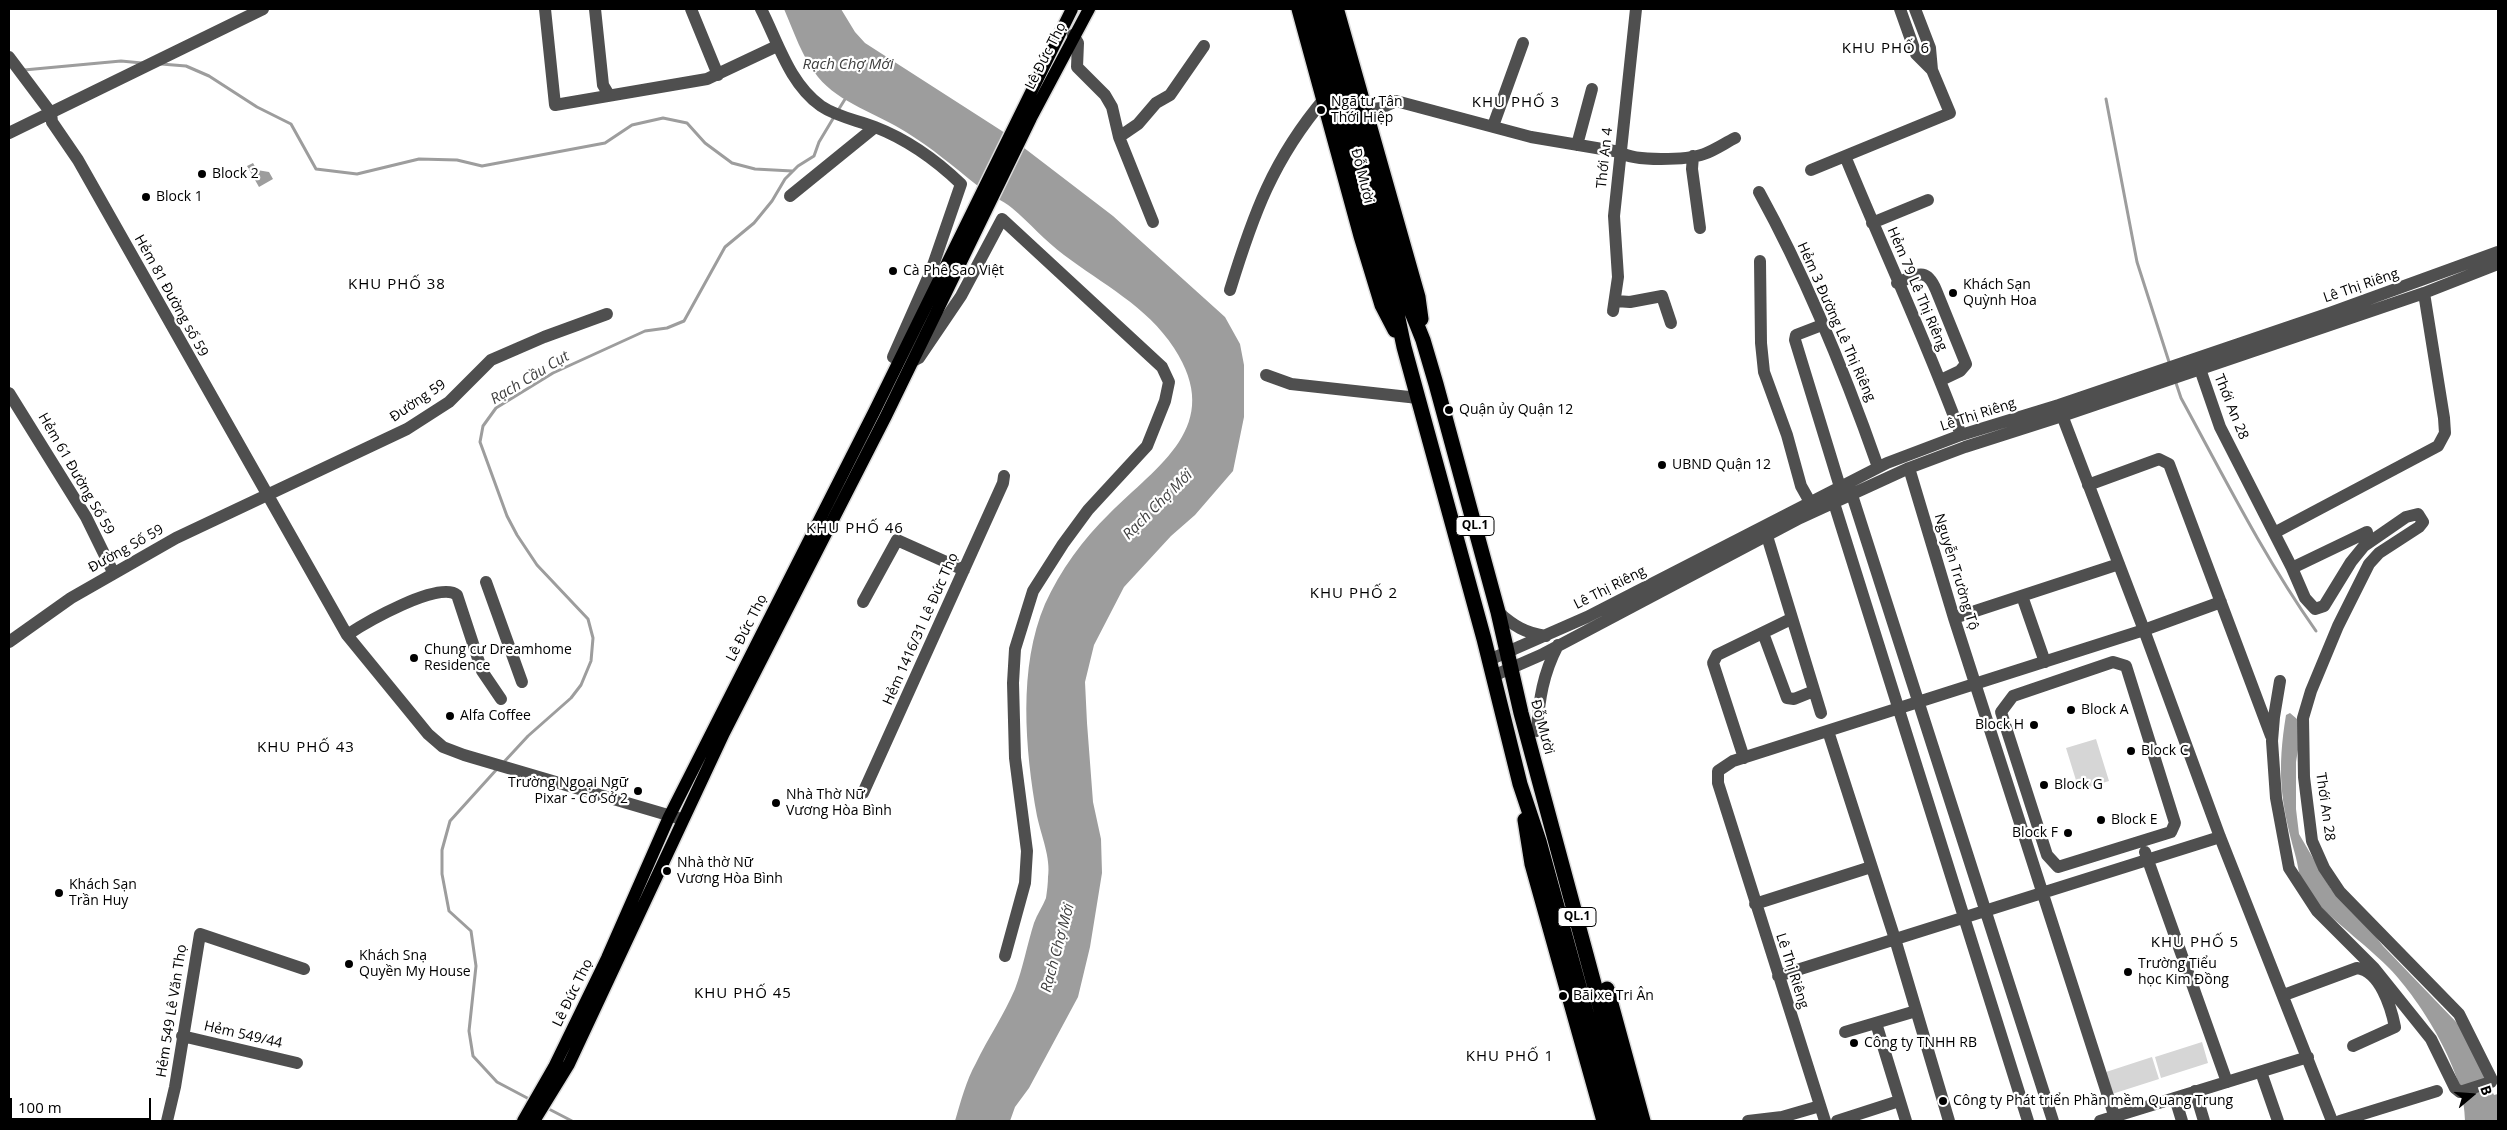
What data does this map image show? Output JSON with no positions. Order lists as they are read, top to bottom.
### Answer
{
  "streets": {
    "highway": ["Đỗ Mười", "QL.1"],
    "main road": ["Lê Đức Thọ"],
    "street": [
      "Thới An 4",
      "Lê Thị Riêng",
      "Hẻm 79 Lê Thị Riêng",
      "Hẻm 81 Đường số 59",
      "Hẻm 3 Đường Lê Thị Riêng",
      "Đường 59",
      "Thới An 28",
      "Hẻm 61 Đường Số 59",
      "Đường Số 59",
      "Nguyễn Trường Tộ",
      "Hẻm 1416/31 Lê Đức Thọ",
      "Hẻm 549 Lê Văn Thọ",
      "Hẻm 549/44"
    ]
  },
  "crossings": [
    ["Lê Đức Thọ", "Hẻm 81 Đường số 59"],
    ["Đỗ Mười", "Lê Thị Riêng"],
    ["Đỗ Mười", "QL.1"],
    ["Lê Thị Riêng", "Hẻm 79 Lê Thị Riêng"],
    ["Lê Thị Riêng", "Hẻm 3 Đường Lê Thị Riêng"],
    ["Lê Thị Riêng", "Thới An 28"],
    ["Lê Thị Riêng", "Nguyễn Trường Tộ"],
    ["Hẻm 81 Đường số 59", "Đường 59"],
    ["Hẻm 81 Đường số 59", "Đường Số 59"],
    ["Đường 59", "Đường Số 59"],
    ["Hẻm 61 Đường Số 59", "Đường Số 59"],
    ["Hẻm 549 Lê Văn Thọ", "Hẻm 549/44"]
  ],
  "districts": [
    "KHU PHỐ 6",
    "KHU PHỐ 3",
    "KHU PHỐ 38",
    "KHU PHỐ 46",
    "KHU PHỐ 2",
    "KHU PHỐ 43",
    "KHU PHỐ 5",
    "KHU PHỐ 45",
    "KHU PHỐ 1"
  ],
  "water": ["Rạch Chợ Mới", "Rạch Cầu Cụt"],
  "places": [
    "Ngã tư Tân Thới Hiệp",
    "Block 2",
    "Block 1",
    "Cà Phê Sao Việt",
    "Khách Sạn Quỳnh Hoa",
    "Quận ủy Quận 12",
    "UBND Quận 12",
    "Chung cư Dreamhome Residence",
    "Block A",
    "Alfa Coffee",
    "Block H",
    "Block C",
    "Block G",
    "Trường Ngoại Ngữ Pixar - Cơ Sở 2",
    "Nhà Thờ Nữ Vương Hòa Bình",
    "Block E",
    "Block F",
    "Nhà thờ Nữ Vương Hòa Bình",
    "Khách Sạn Trần Huy",
    "Khách Snạ Quyền My House",
    "Trường Tiểu học Kim Đồng",
    "Bãi xe Tri Ân",
    "Công ty TNHH RB",
    "Công ty Phát triển Phần mềm Quang Trung"
  ],
  "scale_bar": "100 m",
  "north": "right"
}
